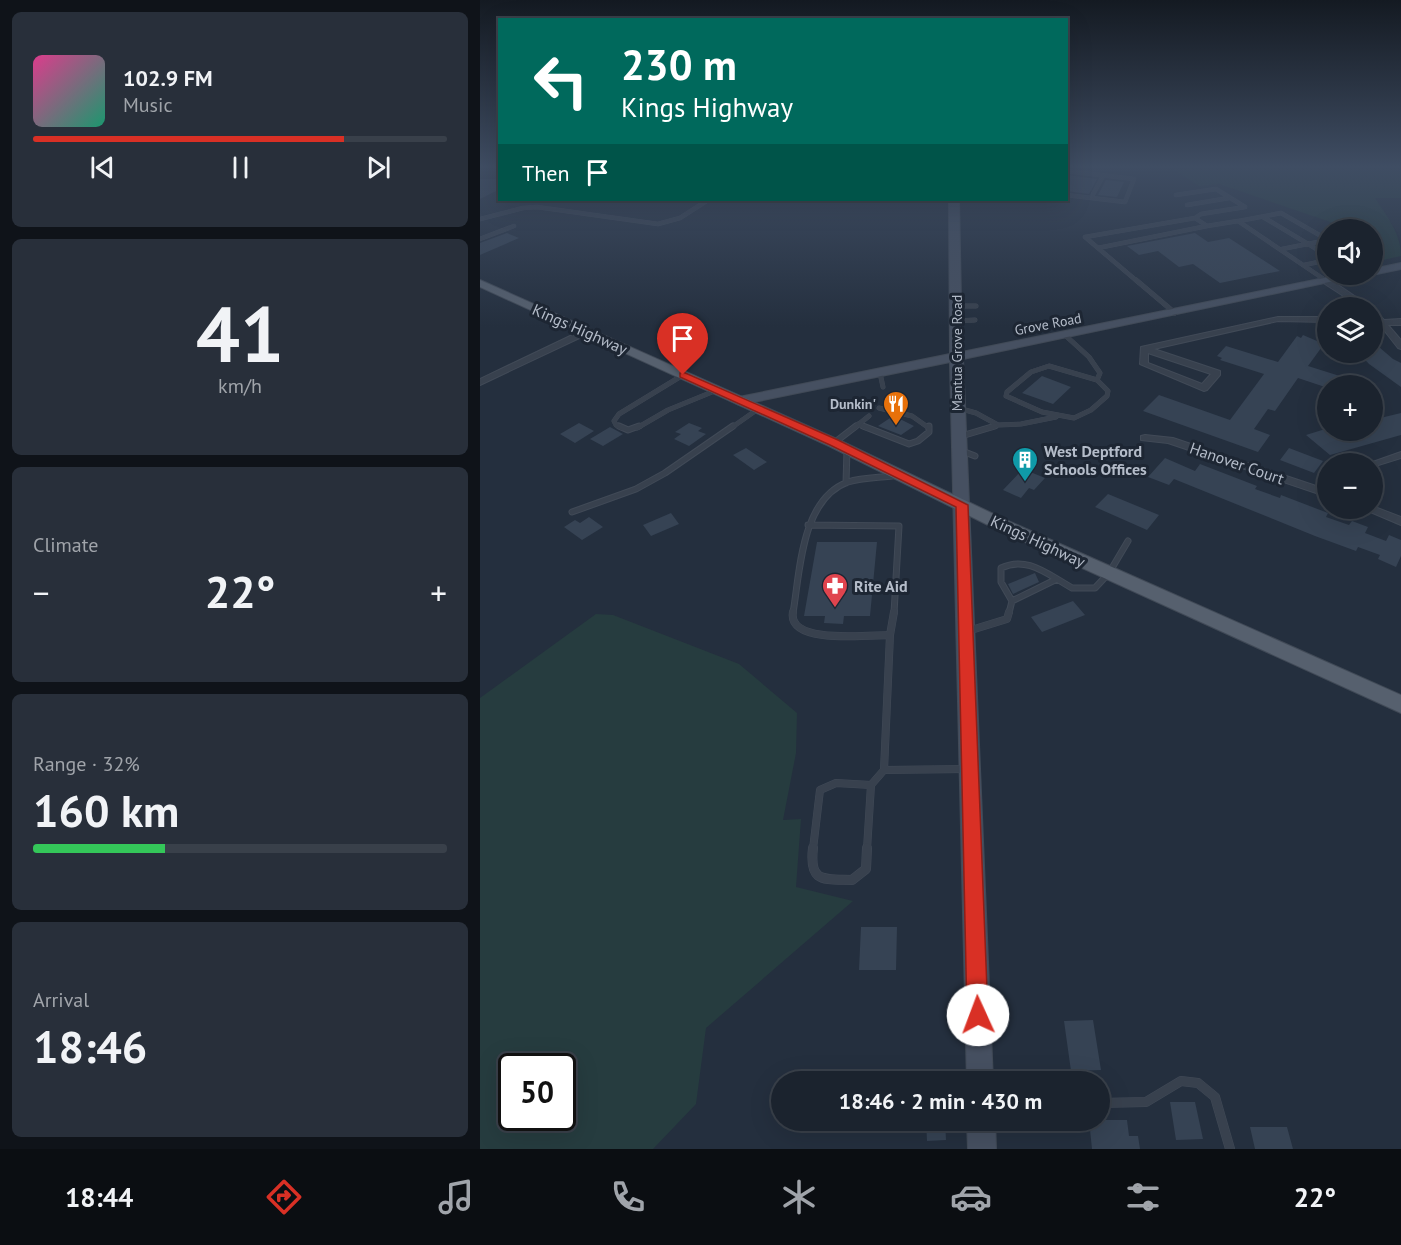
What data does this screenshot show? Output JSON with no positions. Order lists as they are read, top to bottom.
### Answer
{
  "streets": {
    "main road": ["Grove Road", "Kings Highway", "Mantua Grove Road"],
    "street": ["Hanover Court"]
  },
  "crossings": [
    ["Grove Road", "Kings Highway"],
    ["Grove Road", "Mantua Grove Road"],
    ["Kings Highway", "Mantua Grove Road"]
  ],
  "places": {
    "restaurant": ["Dunkin'"],
    "building": ["West Deptford Schools Offices"],
    "pharmacy": ["Rite Aid"]
  },
  "page": {
    "turn": ["230 m", "Kings Highway"],
    "song": ["102.9 FM", "Music"],
    "then": "Then",
    "map_buttons": ["+", "−"],
    "tile": [
      ["41", "km/h"],
      "Climate",
      ["Range · 32%", "160 km"],
      ["Arrival", "18:46"]
    ],
    "heat": ["−", "22°", "+"],
    "limit": "50",
    "trip": "18:46 · 2 min · 430 m",
    "tabs": ["18:44", "22°"]
  }
}
